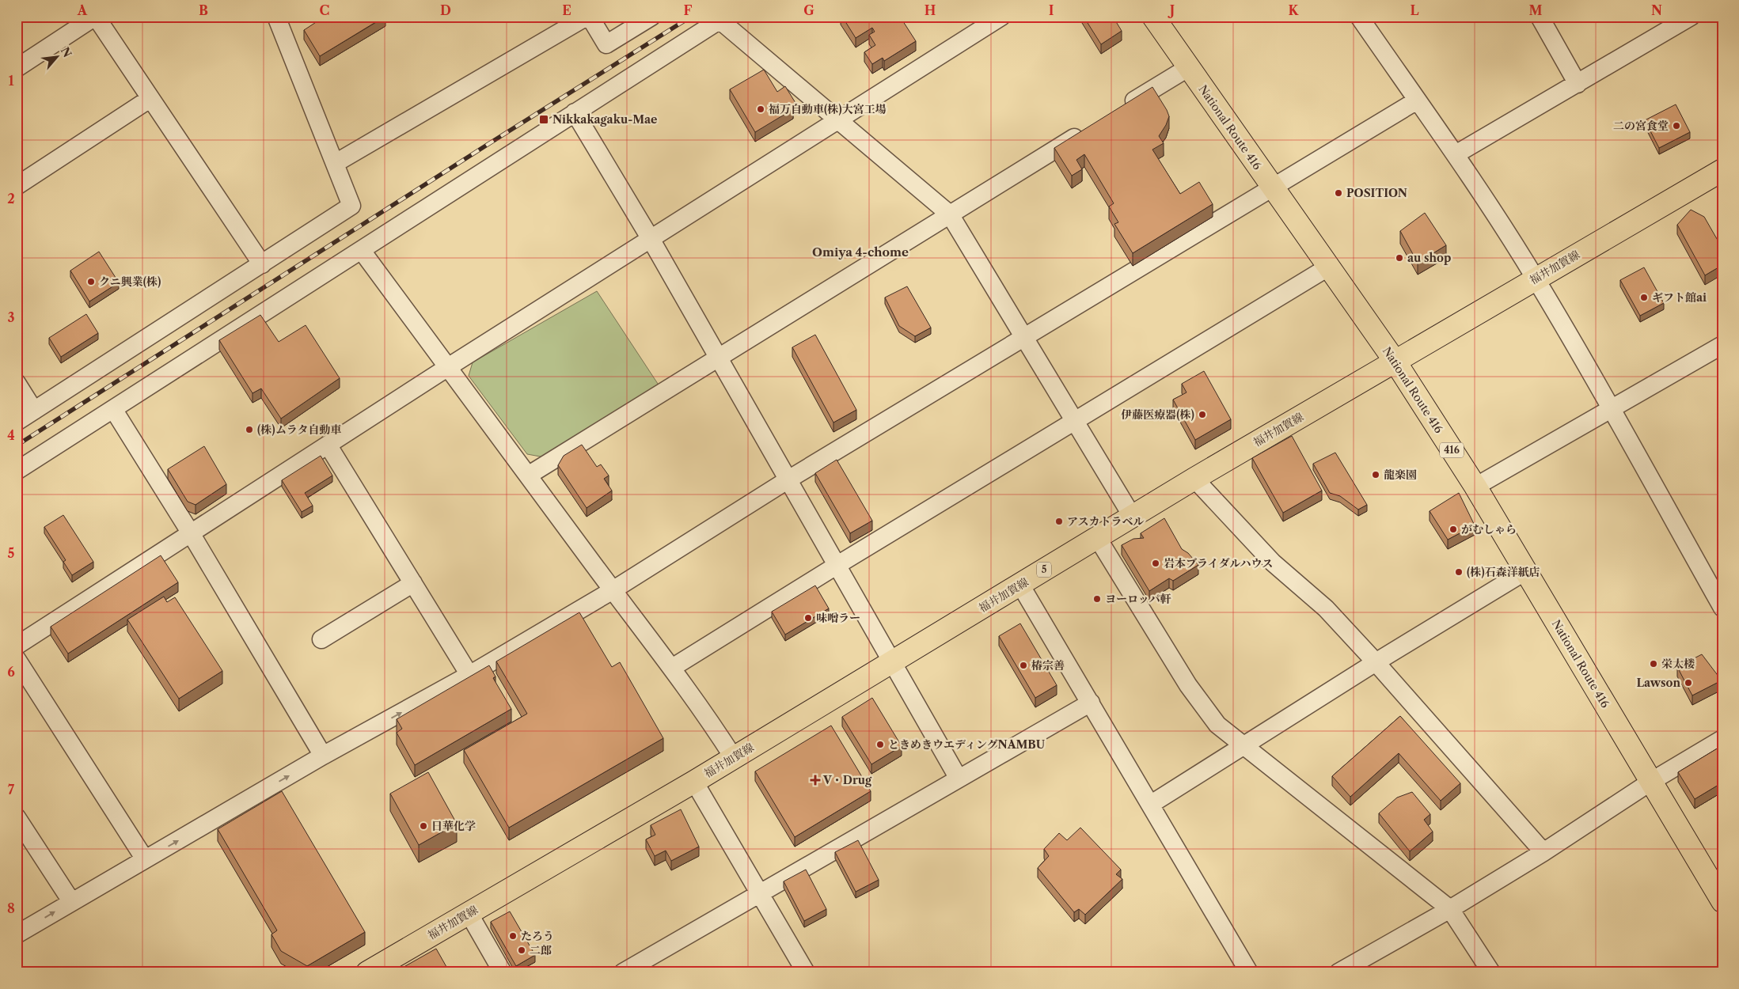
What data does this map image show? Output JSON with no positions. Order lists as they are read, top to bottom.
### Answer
{
  "streets": {
    "main road": [
      "National Route 416",
      "福井加賀線",
      "416",
      "5"
    ]
  },
  "crossings": [
    ["National Route 416", "福井加賀線"]
  ],
  "districts": ["Omiya 4-chome"],
  "places": {
    "other": [
      "福万自動車(株)大宮工場",
      "二の宮食堂",
      "POSITION",
      "au shop",
      "クニ興業(株)",
      "ギフト館ai",
      "伊藤医療器(株)",
      "(株)ムラタ自動車",
      "龍楽園",
      "アスカトラベル",
      "がむしゃら",
      "岩本ブライダルハウス",
      "(株)石森洋紙店",
      "ヨーロッパ軒",
      "味噌ラー",
      "栄太楼",
      "椿宗善",
      "Lawson",
      "ときめきウエディングNAMBU",
      "日華化学",
      "たろう",
      "二郎"
    ],
    "transit": ["Nikkakagaku-Mae"],
    "health": ["V・Drug"]
  },
  "north": "top right",
  "grid": {
    "columns": [
      "A",
      "B",
      "C",
      "D",
      "E",
      "F",
      "G",
      "H",
      "I",
      "J",
      "K",
      "L",
      "M",
      "N"
    ],
    "rows": [
      "1",
      "2",
      "3",
      "4",
      "5",
      "6",
      "7",
      "8"
    ]
  }
}
